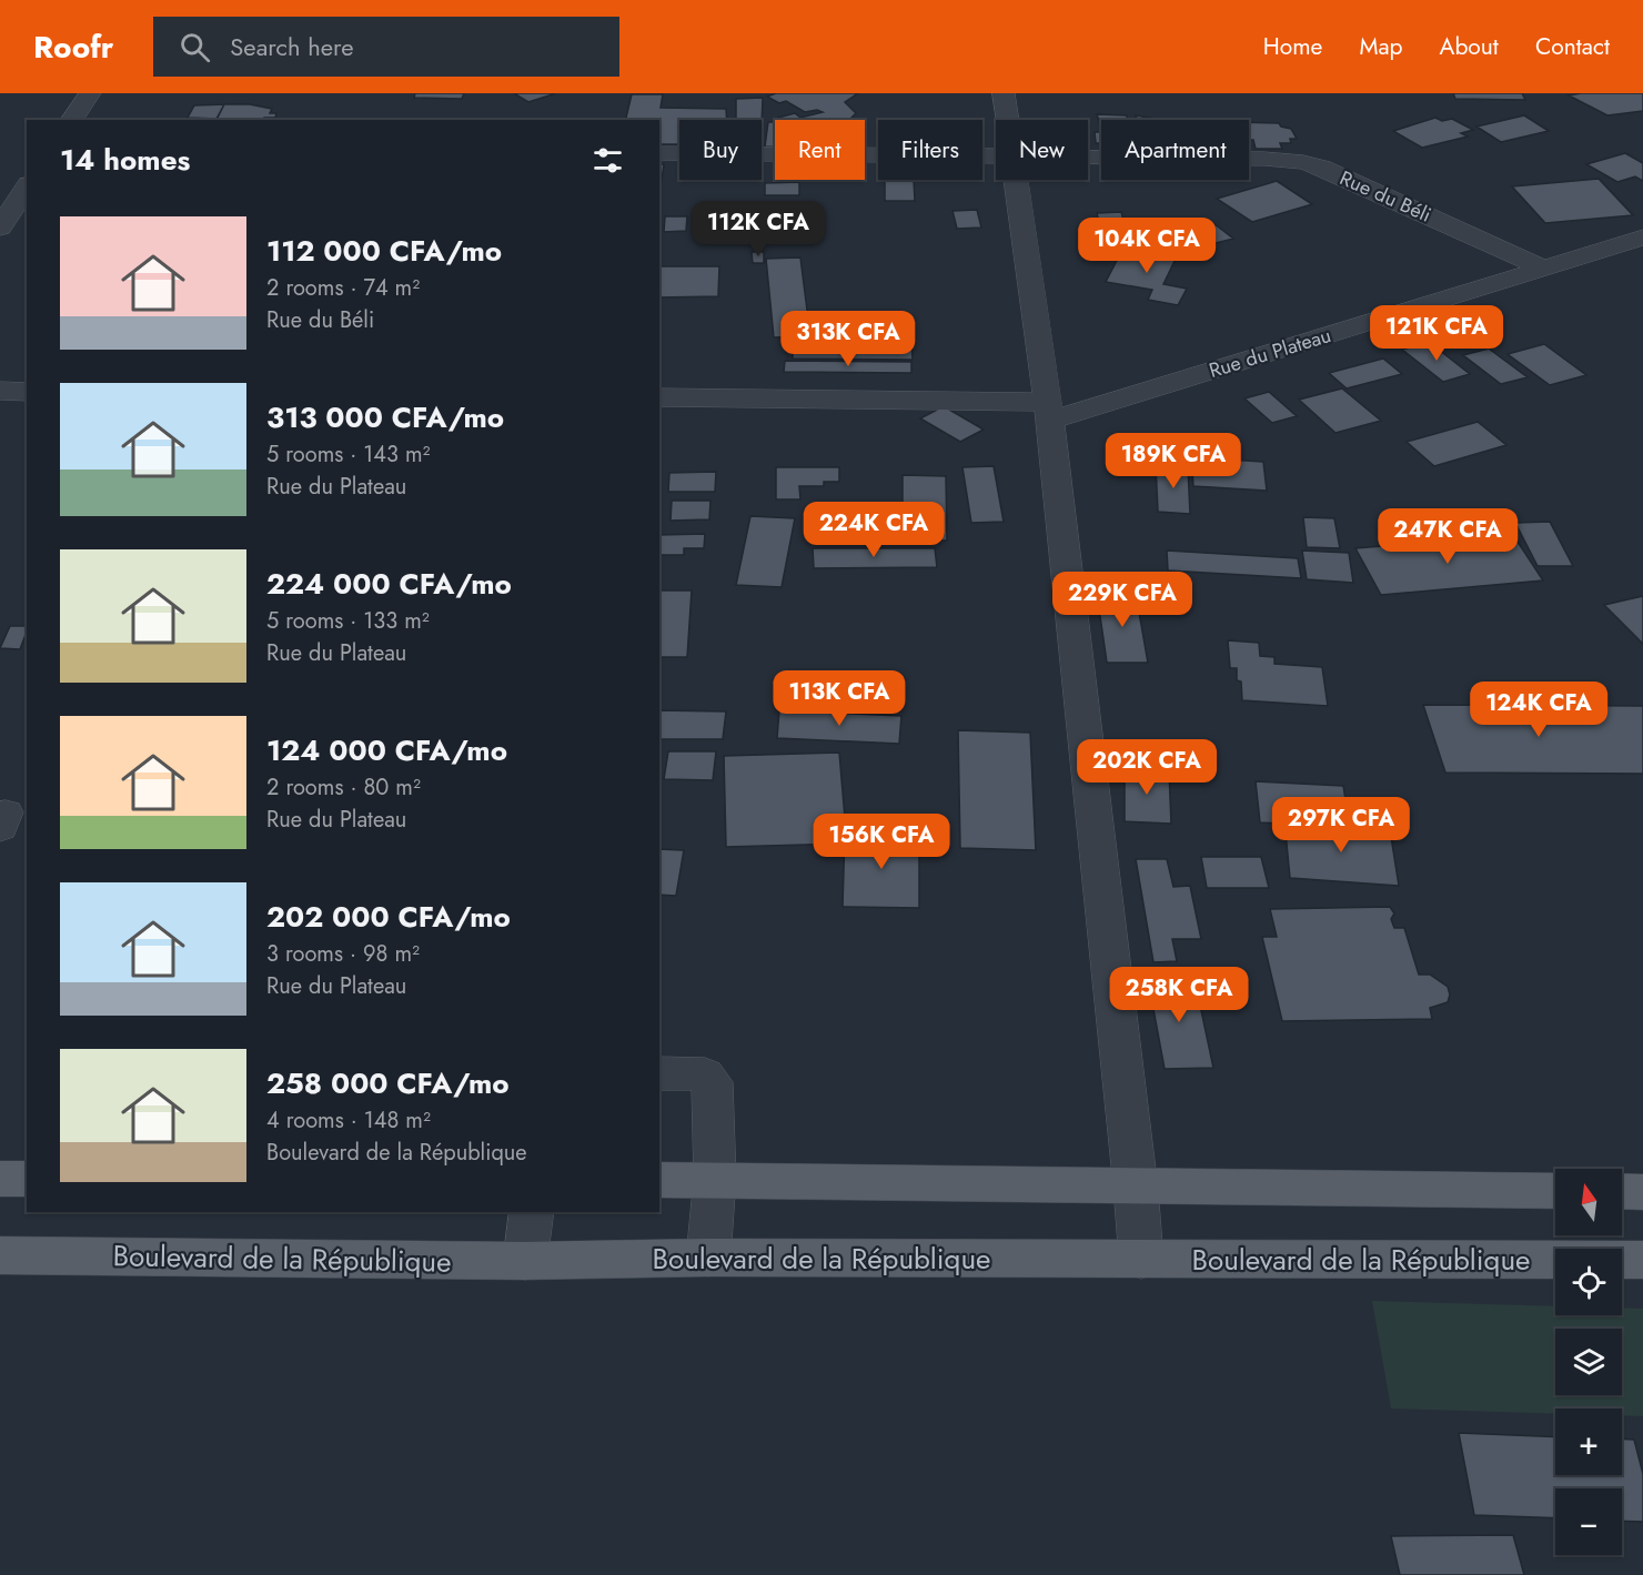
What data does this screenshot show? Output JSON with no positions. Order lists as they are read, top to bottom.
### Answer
{
  "streets": {
    "main road": ["Boulevard de la République"],
    "street": ["Rue du Béli", "Rue du Plateau"]
  },
  "crossings": [
    ["Rue du Béli", "Rue du Plateau"]
  ],
  "north": "top",
  "page": {
    "header": "Roofr",
    "search": "Search here",
    "nav": [
      "Home",
      "Map",
      "About",
      "Contact"
    ],
    "chip": [
      "Buy",
      "Rent",
      "Filters",
      "New",
      "Apartment"
    ],
    "heading": "14 homes",
    "list": [
      {
        "name": "112 000 CFA/mo",
        "note": "2 rooms · 74 m² · Rue du Béli"
      },
      {
        "name": "313 000 CFA/mo",
        "note": "5 rooms · 143 m² · Rue du Plateau"
      },
      {
        "name": "224 000 CFA/mo",
        "note": "5 rooms · 133 m² · Rue du Plateau"
      },
      {
        "name": "124 000 CFA/mo",
        "note": "2 rooms · 80 m² · Rue du Plateau"
      },
      {
        "name": "202 000 CFA/mo",
        "note": "3 rooms · 98 m² · Rue du Plateau"
      },
      {
        "name": "258 000 CFA/mo",
        "note": "4 rooms · 148 m² · Boulevard de la République"
      }
    ],
    "price": [
      "112K CFA",
      "104K CFA",
      "121K CFA",
      "313K CFA",
      "189K CFA",
      "224K CFA",
      "247K CFA",
      "229K CFA",
      "113K CFA",
      "124K CFA",
      "202K CFA",
      "297K CFA",
      "156K CFA",
      "258K CFA"
    ],
    "map_buttons": ["+", "−"]
  }
}
